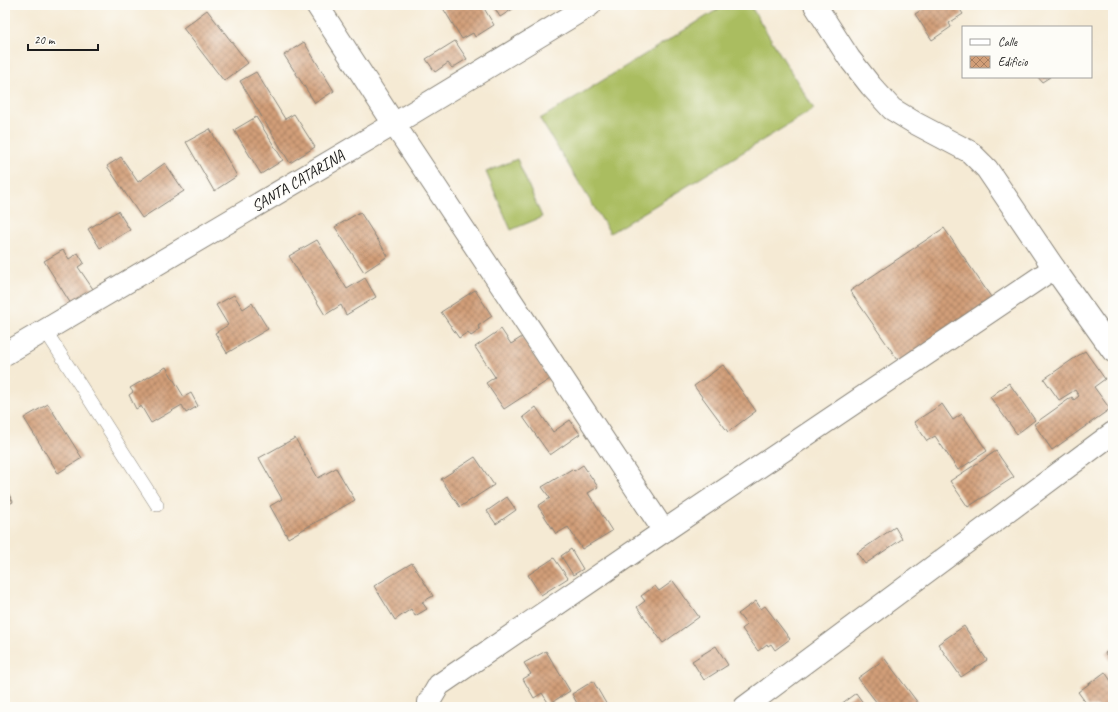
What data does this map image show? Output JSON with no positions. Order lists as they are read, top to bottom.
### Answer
{
  "streets": {
    "street": ["SANTA CATARINA"]
  },
  "legend": ["Calle", "Edificio"],
  "scale_bar": "20 m"
}
